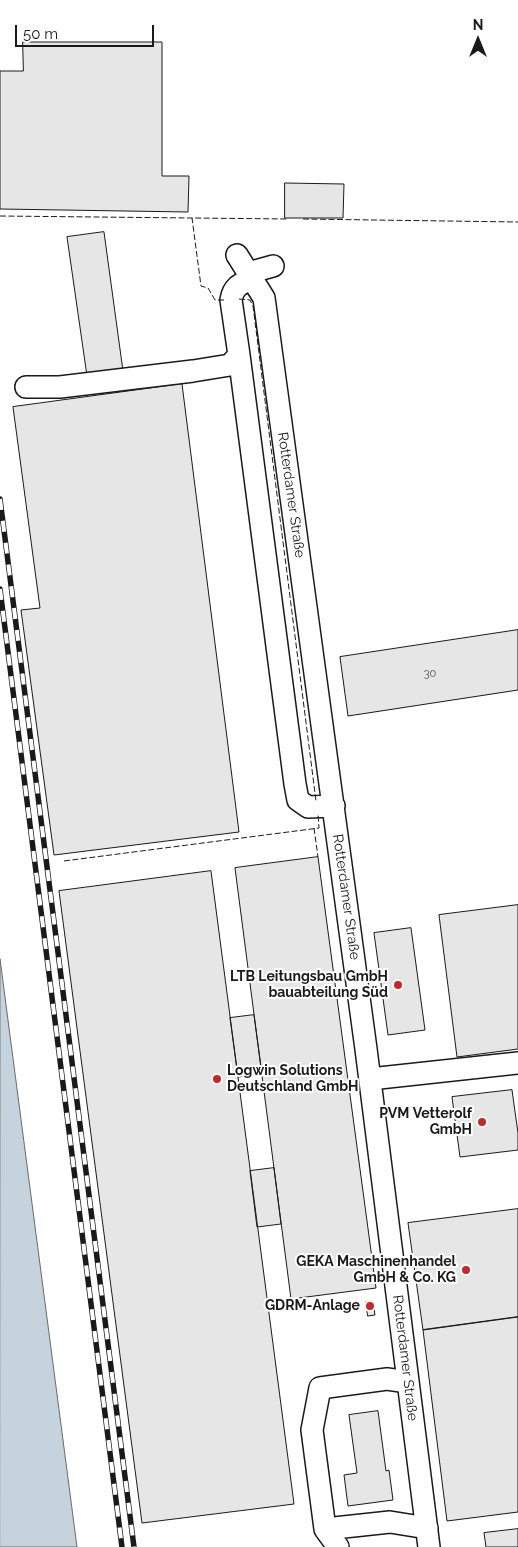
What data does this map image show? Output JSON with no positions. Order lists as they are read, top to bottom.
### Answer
{
  "streets": {
    "street": ["Rotterdamer Straße"]
  },
  "places": [
    "LTB Leitungsbau GmbH bauabteilung Süd",
    "Logwin Solutions Deutschland GmbH",
    "PVM Vetterolf GmbH",
    "GEKA Maschinenhandel GmbH & Co. KG",
    "GDRM-Anlage"
  ],
  "house_numbers": ["30"],
  "scale_bar": "50 m",
  "north": "top"
}
